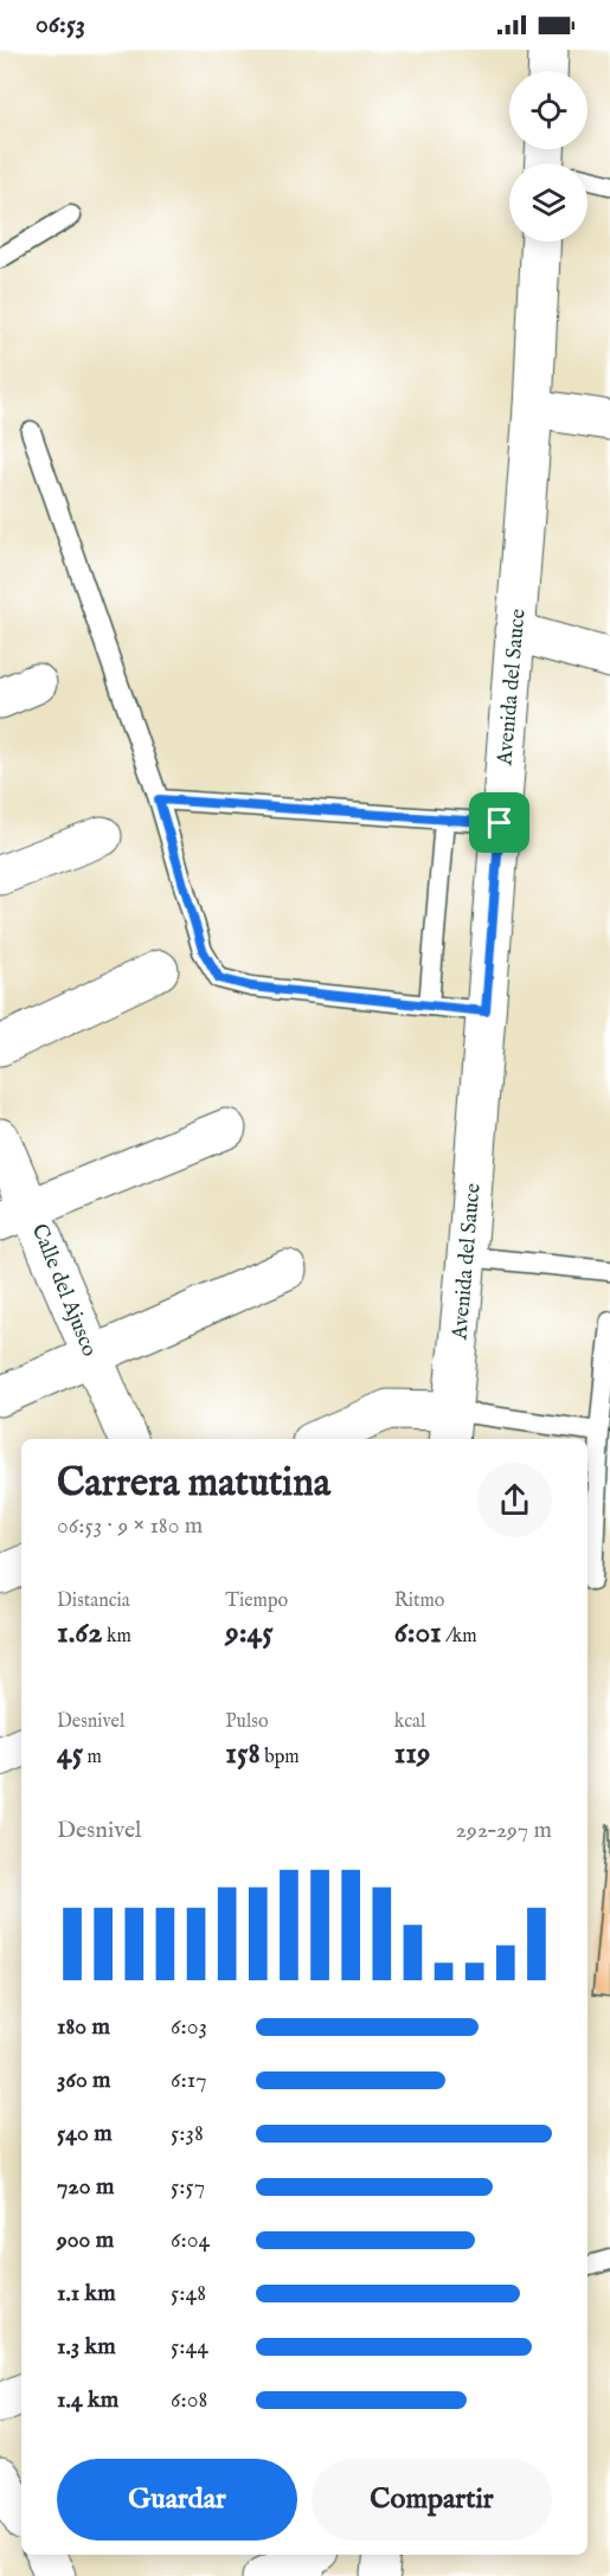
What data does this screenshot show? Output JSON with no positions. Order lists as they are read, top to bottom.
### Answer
{
  "streets": {
    "street": ["Avenida del Sauce", "Calle del Ajusco"]
  },
  "page": {
    "status": "06:53",
    "heading": ["Carrera matutina", "06:53 · 9 × 180 m"],
    "stats": [
      ["Distancia", "1.62 km"],
      ["Tiempo", "9:45"],
      ["Ritmo", "6:01 /km"],
      ["Desnivel", "45 m"],
      ["Pulso", "158 bpm"],
      ["kcal", "119"]
    ],
    "chart": ["Desnivel", "292–297 m"],
    "list": [
      {
        "name": "180 m",
        "note": "6:03"
      },
      {
        "name": "360 m",
        "note": "6:17"
      },
      {
        "name": "540 m",
        "note": "5:38"
      },
      {
        "name": "720 m",
        "note": "5:57"
      },
      {
        "name": "900 m",
        "note": "6:04"
      },
      {
        "name": "1.1 km",
        "note": "5:48"
      },
      {
        "name": "1.3 km",
        "note": "5:44"
      },
      {
        "name": "1.4 km",
        "note": "6:08"
      }
    ],
    "buttons": ["Guardar", "Compartir"]
  }
}
